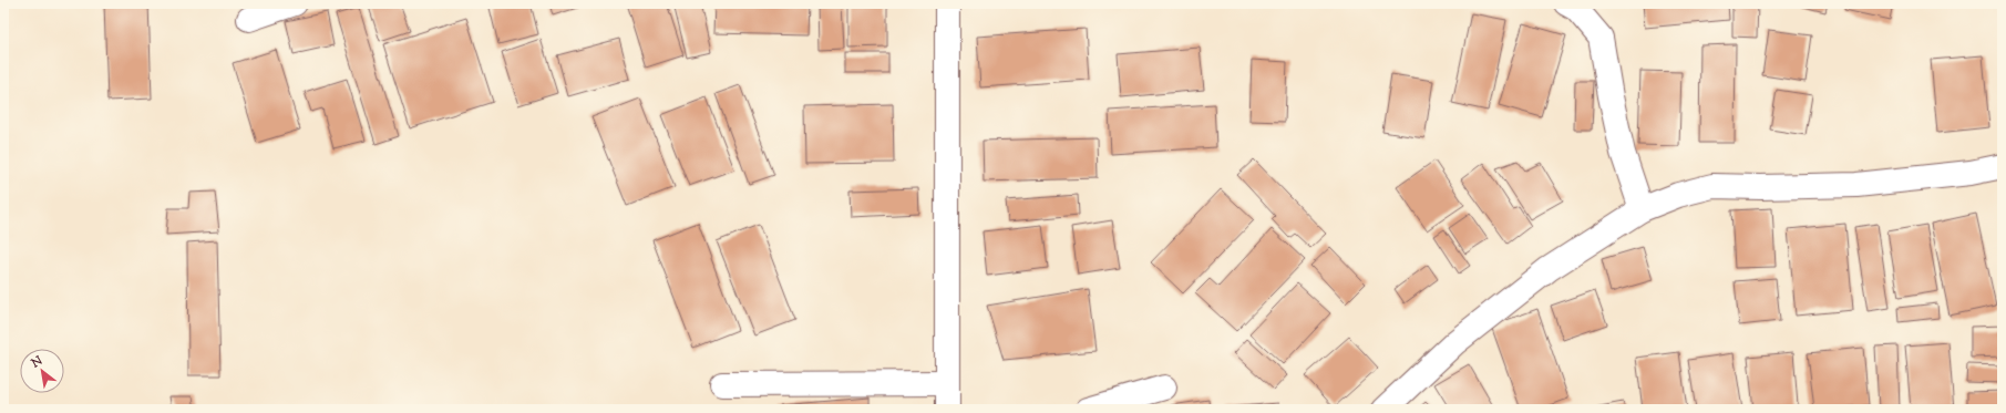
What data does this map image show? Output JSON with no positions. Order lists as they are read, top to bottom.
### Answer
{
  "north": "top left"
}
